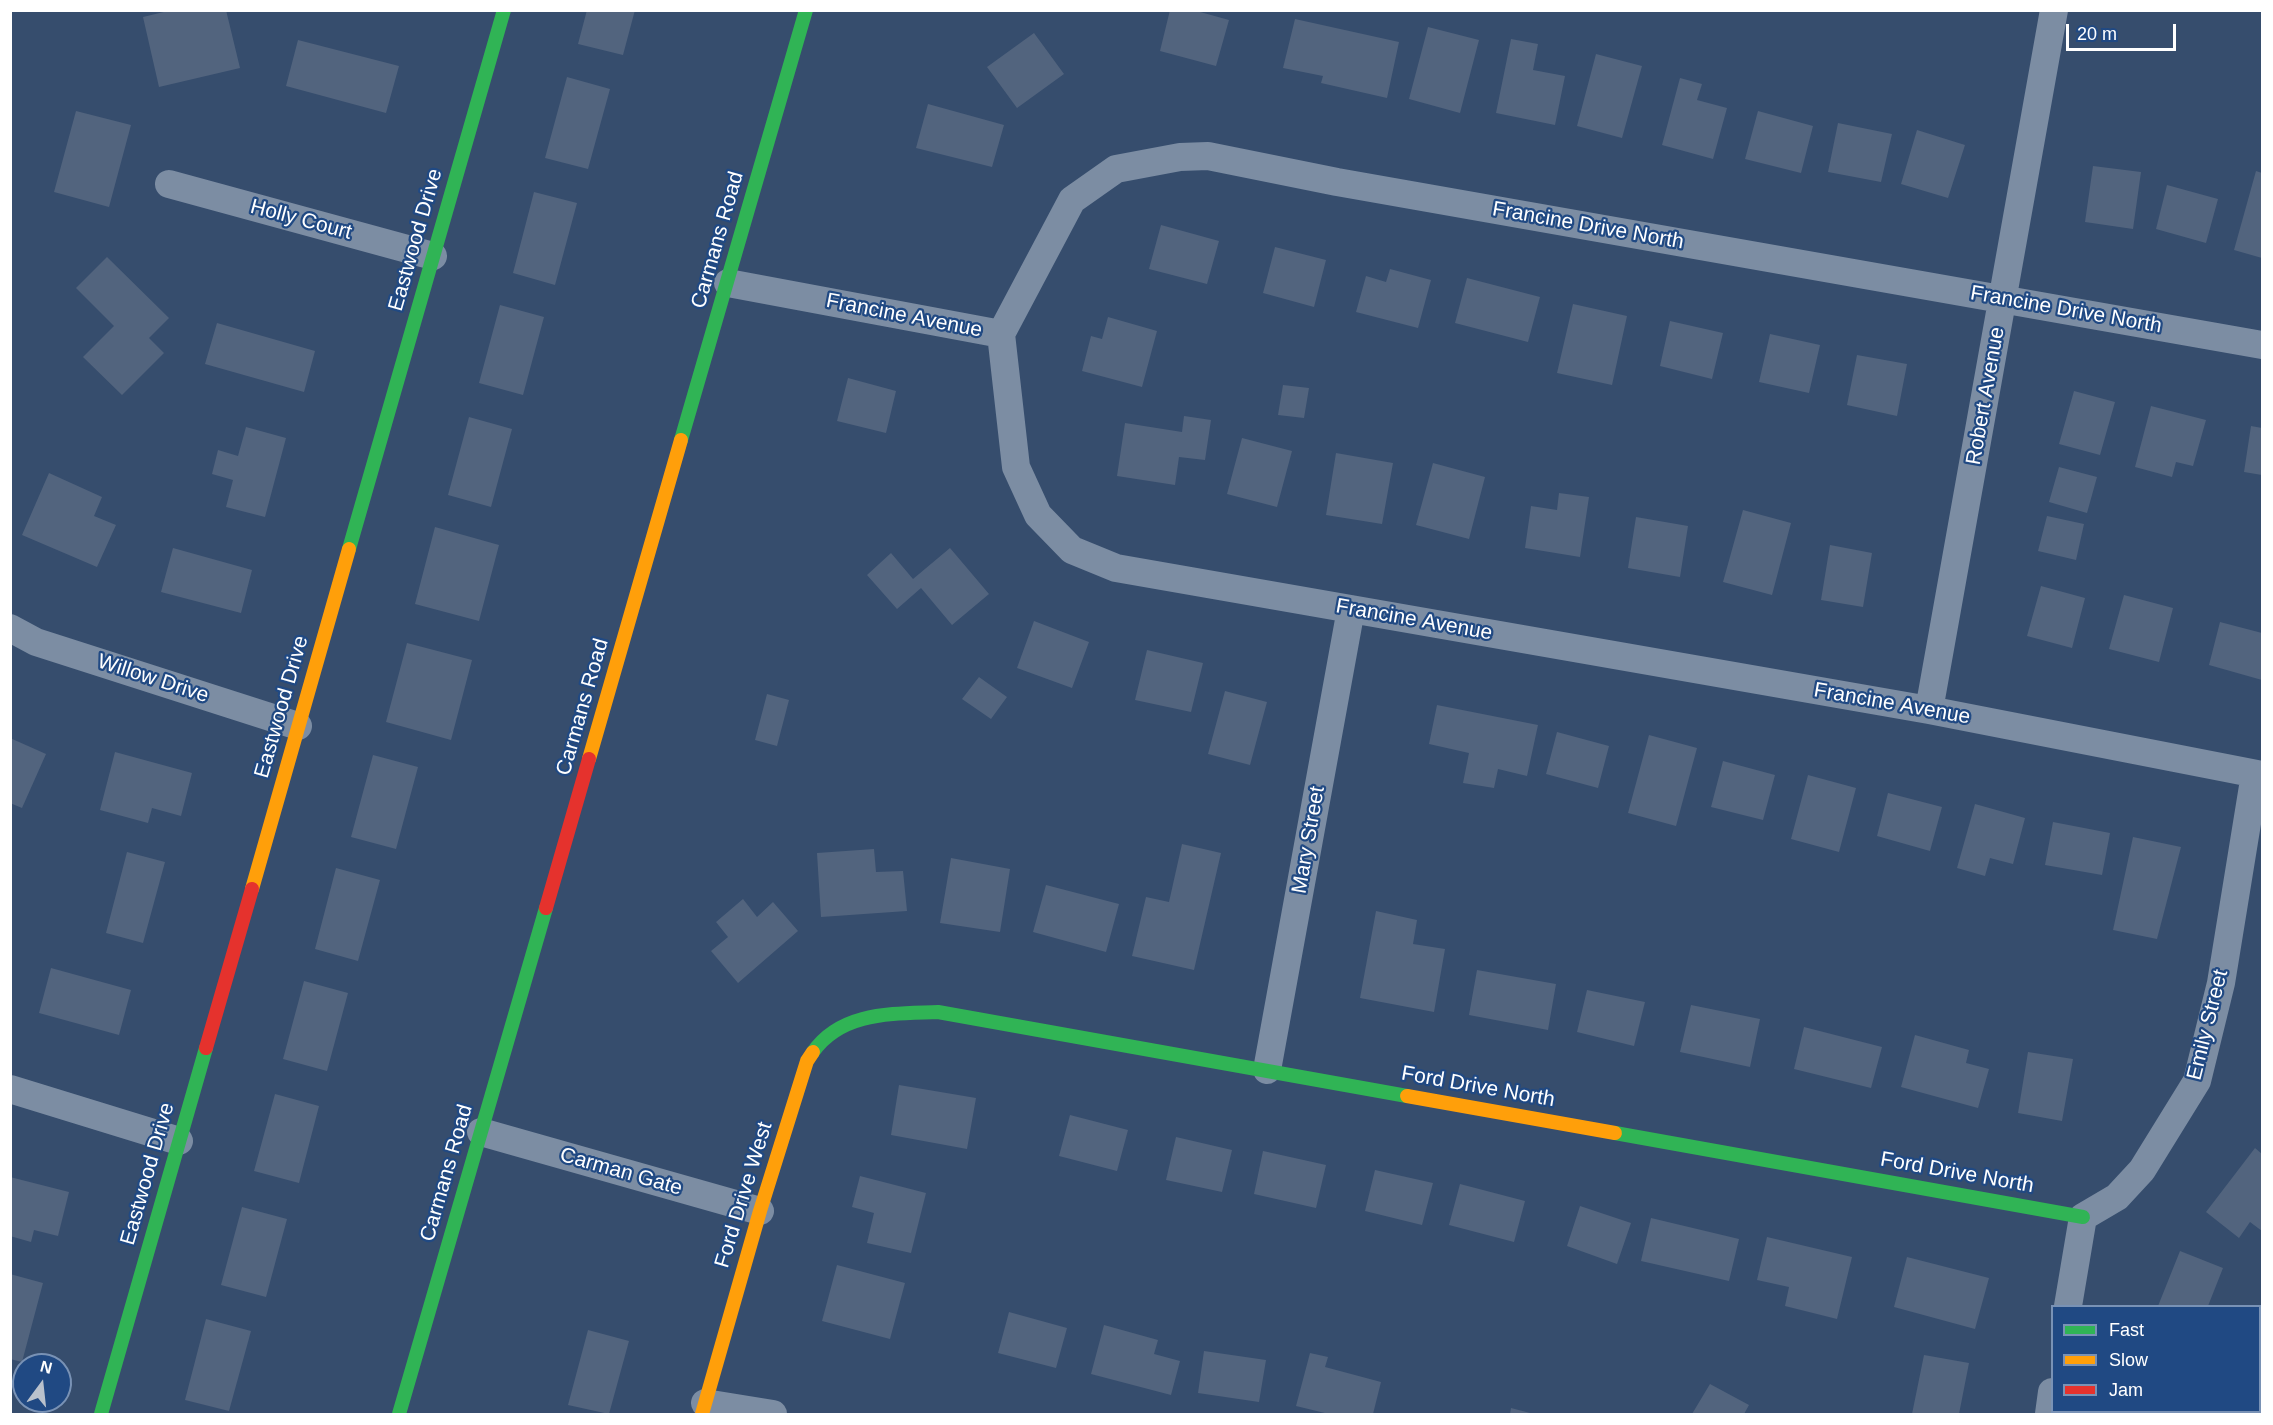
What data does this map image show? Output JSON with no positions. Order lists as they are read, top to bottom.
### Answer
{
  "streets": {
    "street": [
      "Holly Court",
      "Francine Drive North",
      "Eastwood Drive",
      "Carmans Road",
      "Francine Avenue",
      "Robert Avenue",
      "Willow Drive",
      "Mary Street",
      "Emily Street",
      "Ford Drive North",
      "Carman Gate",
      "Ford Drive West"
    ]
  },
  "crossings": [
    ["Holly Court", "Eastwood Drive"],
    ["Francine Drive North", "Francine Avenue"],
    ["Francine Drive North", "Robert Avenue"],
    ["Eastwood Drive", "Willow Drive"],
    ["Carmans Road", "Francine Avenue"],
    ["Carmans Road", "Carman Gate"],
    ["Francine Avenue", "Robert Avenue"],
    ["Francine Avenue", "Mary Street"],
    ["Francine Avenue", "Emily Street"],
    ["Mary Street", "Ford Drive North"],
    ["Emily Street", "Ford Drive North"],
    ["Ford Drive North", "Ford Drive West"],
    ["Carman Gate", "Ford Drive West"]
  ],
  "legend": ["Fast", "Slow", "Jam"],
  "scale_bar": "20 m",
  "north": "top"
}
